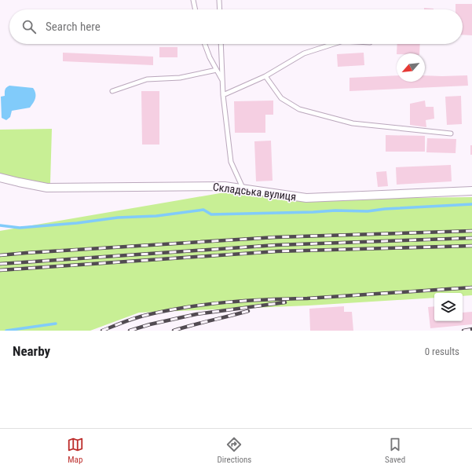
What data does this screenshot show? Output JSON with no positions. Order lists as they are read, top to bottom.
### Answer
{
  "streets": {
    "street": ["Складська вулиця"]
  },
  "north": "bottom left",
  "page": {
    "search": "Search here",
    "heading": ["Nearby", "0 results"],
    "nav": ["Map", "Directions", "Saved"]
  }
}
